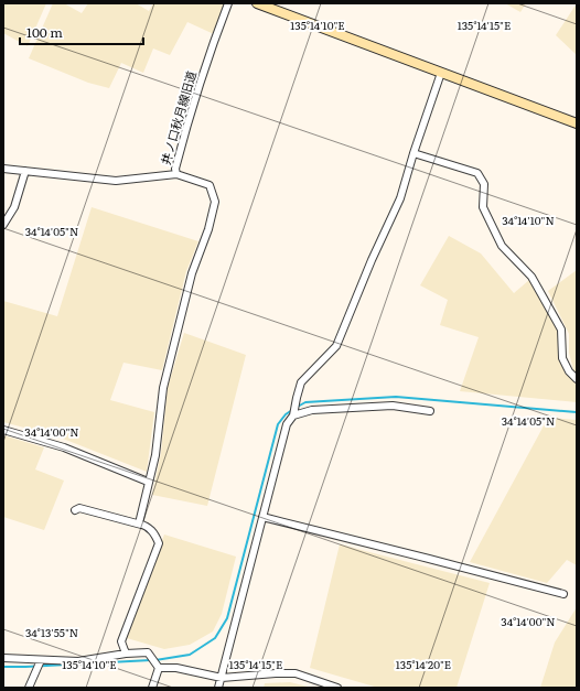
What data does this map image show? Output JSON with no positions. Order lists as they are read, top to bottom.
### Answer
{
  "streets": {
    "street": ["井ノ口秋月線旧道"]
  },
  "scale_bar": "100 m",
  "coordinates": [
    "135°14'10\"E",
    "135°14'15\"E",
    "34°14'10\"N",
    "34°14'05\"N",
    "34°14'00\"N",
    "34°13'55\"N",
    "135°14'20\"E"
  ]
}
